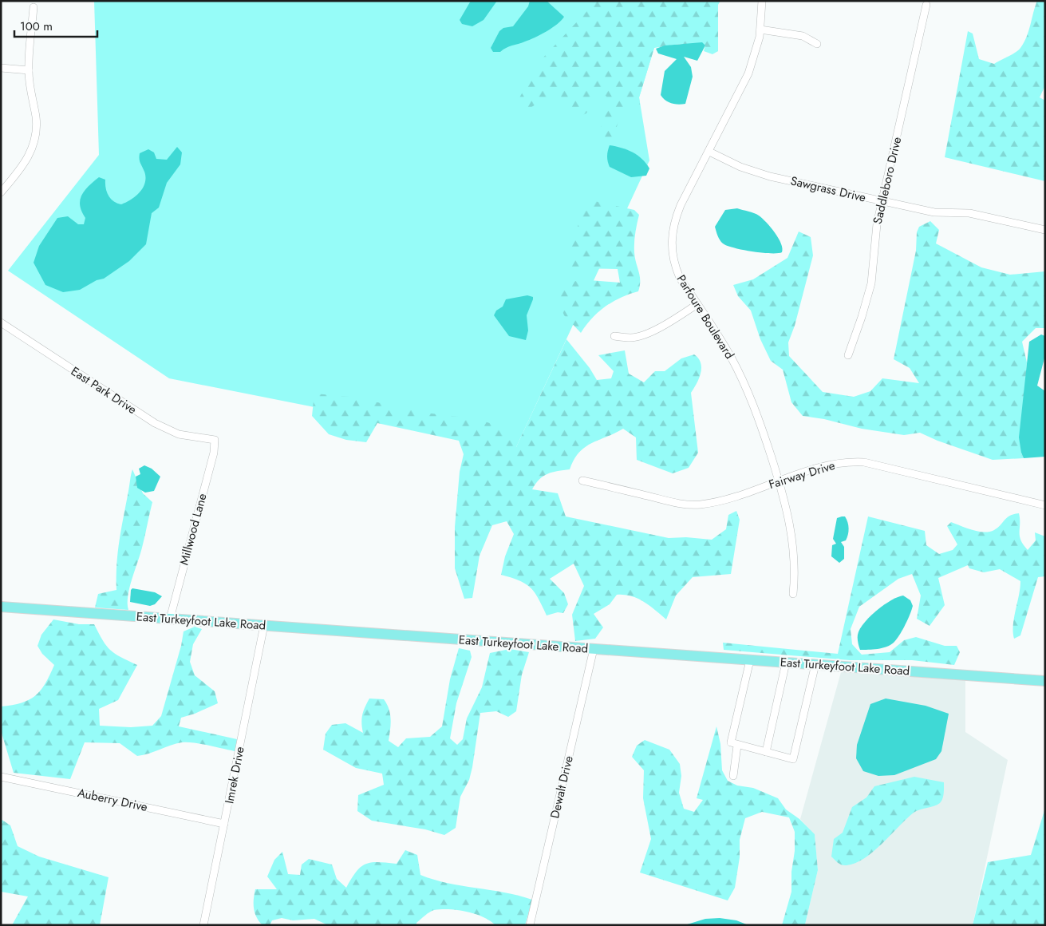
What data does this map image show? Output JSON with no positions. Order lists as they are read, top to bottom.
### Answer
{
  "streets": {
    "main road": ["East Turkeyfoot Lake Road"],
    "street": [
      "Saddleboro Drive",
      "Sawgrass Drive",
      "Parfoure Boulevard",
      "East Park Drive",
      "Fairway Drive",
      "Millwood Lane",
      "Imrek Drive",
      "Dewalt Drive",
      "Auberry Drive"
    ]
  },
  "crossings": [
    ["Saddleboro Drive", "Sawgrass Drive"],
    ["Sawgrass Drive", "Parfoure Boulevard"],
    ["Parfoure Boulevard", "Fairway Drive"],
    ["East Park Drive", "Millwood Lane"],
    ["Millwood Lane", "East Turkeyfoot Lake Road"],
    ["East Turkeyfoot Lake Road", "Imrek Drive"],
    ["East Turkeyfoot Lake Road", "Dewalt Drive"],
    ["Imrek Drive", "Auberry Drive"]
  ],
  "scale_bar": "100 m"
}
